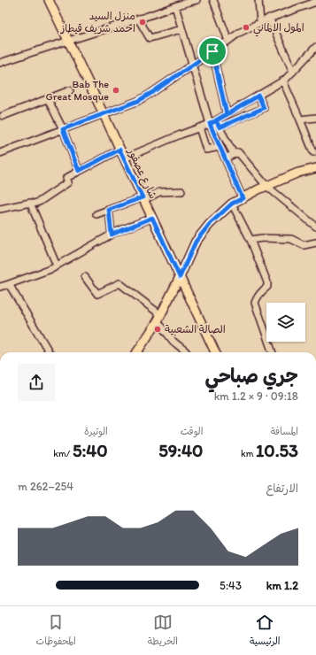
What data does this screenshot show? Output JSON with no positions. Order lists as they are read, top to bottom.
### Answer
{
  "streets": {
    "main road": ["شارع عصفور"]
  },
  "places": [
    "منزل السيد احمد شريف قيطاز",
    "المول الالماني",
    "Bab The Great Mosque",
    "الصالة الشعبية"
  ],
  "page": {
    "heading": ["جري صباحي", "09:18 · 9 × 1.2 km"],
    "stats": [
      ["المسافة", "10.53 km"],
      ["الوقت", "59:40"],
      ["الوتيرة", "5:40 /km"]
    ],
    "chart": ["الارتفاع", "254–262 m"],
    "list": [
      {
        "name": "1.2 km",
        "note": "5:43"
      }
    ],
    "tabs": ["الرئيسية", "الخريطة", "المحفوظات"]
  }
}
